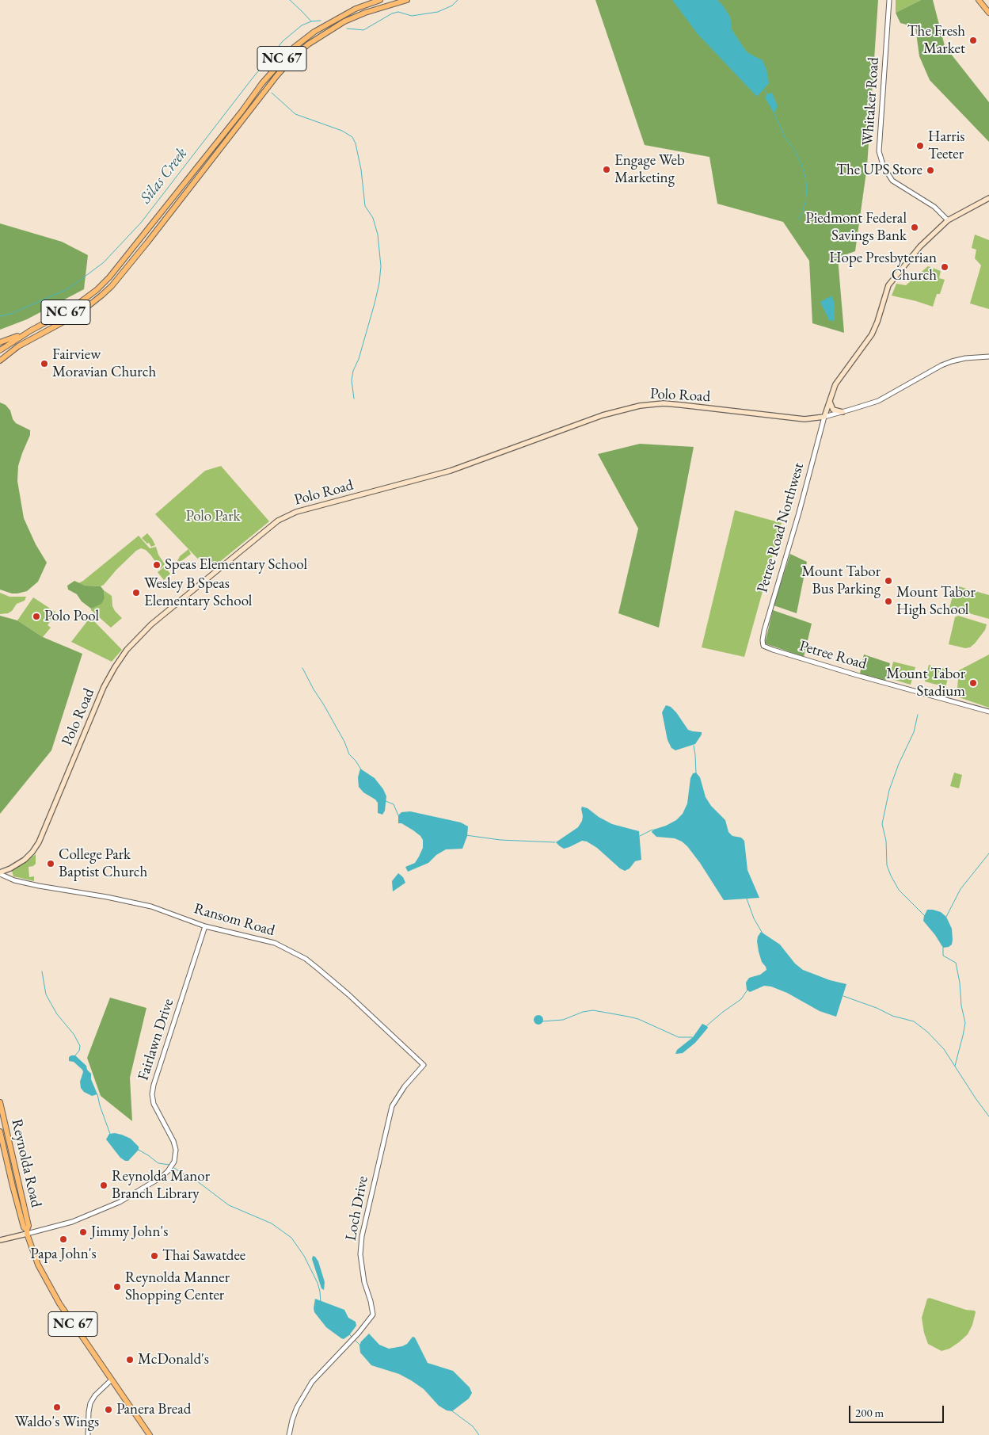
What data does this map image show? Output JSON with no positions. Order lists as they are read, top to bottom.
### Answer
{
  "streets": {
    "main road": ["NC 67", "Polo Road", "Reynolda Road"],
    "street": [
      "Whitaker Road",
      "Petree Road Northwest",
      "Petree Road",
      "Ransom Road",
      "Fairlawn Drive",
      "Loch Drive"
    ]
  },
  "crossings": [
    ["Polo Road", "Petree Road Northwest"],
    ["Polo Road", "Ransom Road"],
    ["Petree Road Northwest", "Petree Road"],
    ["Ransom Road", "Fairlawn Drive"],
    ["Ransom Road", "Loch Drive"],
    ["Fairlawn Drive", "Reynolda Road"]
  ],
  "water": ["Silas Creek"],
  "parks": ["Polo Park"],
  "places": [
    "The Fresh Market",
    "Harris Teeter",
    "Engage Web Marketing",
    "The UPS Store",
    "Piedmont Federal Savings Bank",
    "Hope Presbyterian Church",
    "Fairview Moravian Church",
    "Speas Elementary School",
    "Mount Tabor Bus Parking",
    "Wesley B Speas Elementary School",
    "Mount Tabor High School",
    "Polo Pool",
    "Mount Tabor Stadium",
    "College Park Baptist Church",
    "Reynolda Manor Branch Library",
    "Jimmy John's",
    "Papa John's",
    "Thai Sawatdee",
    "Reynolda Manner Shopping Center",
    "McDonald's",
    "Waldo's Wings",
    "Panera Bread"
  ],
  "scale_bar": "200 m"
}
